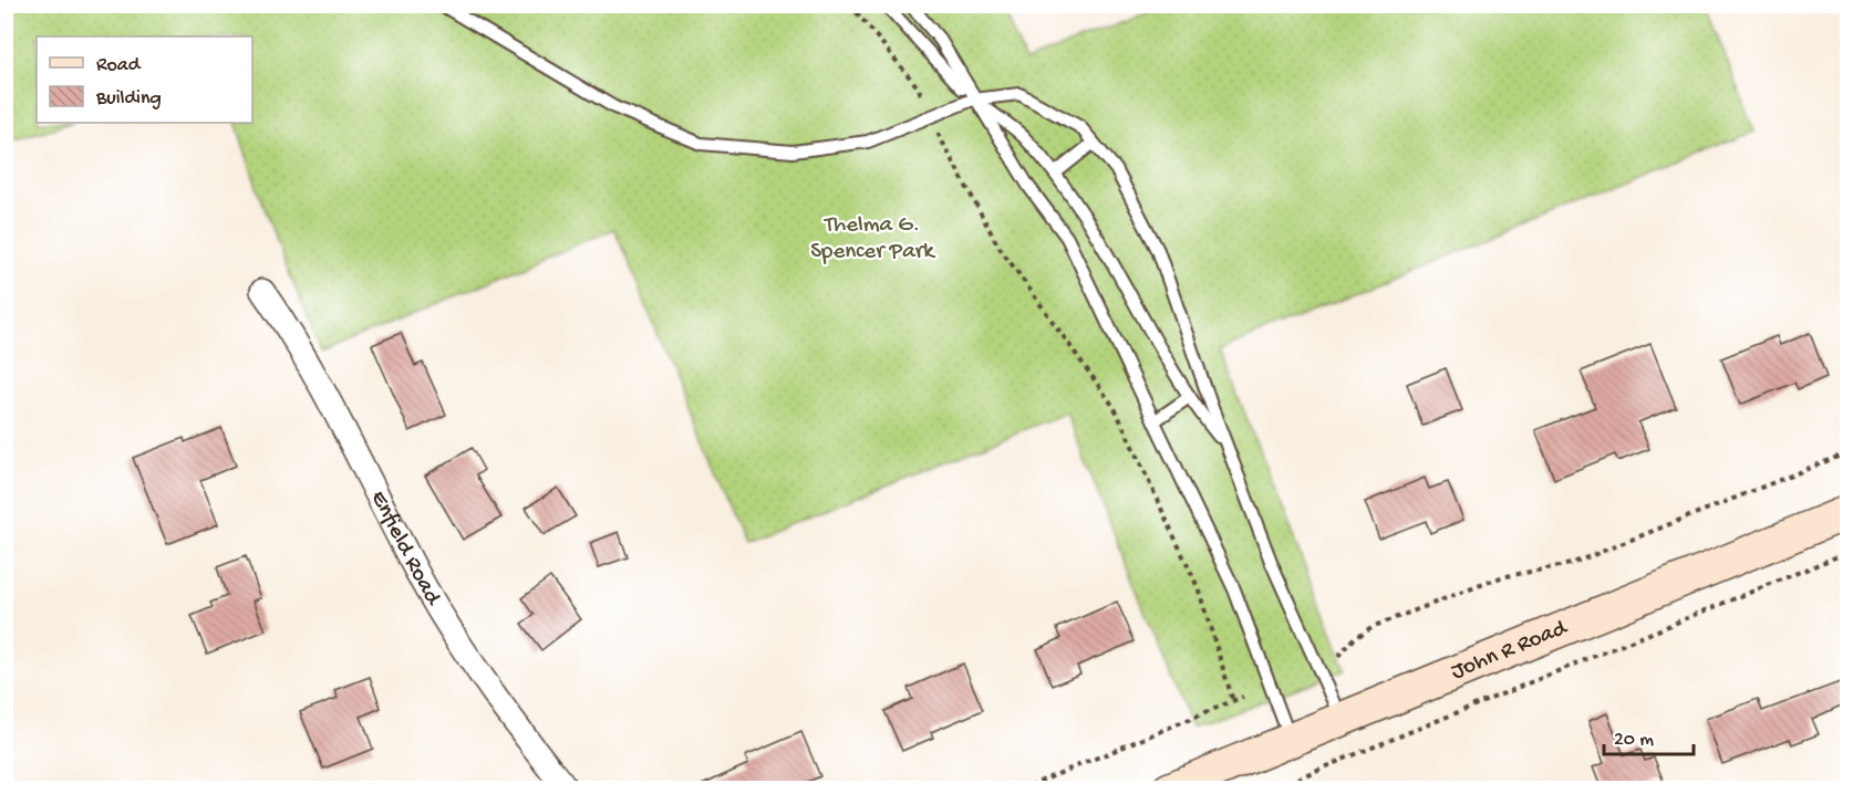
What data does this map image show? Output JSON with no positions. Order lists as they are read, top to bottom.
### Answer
{
  "streets": {
    "main road": ["John R Road"],
    "street": ["Enfield Road"]
  },
  "parks": ["Thelma G. Spencer Park"],
  "legend": ["Road", "Building"],
  "scale_bar": "20 m"
}
